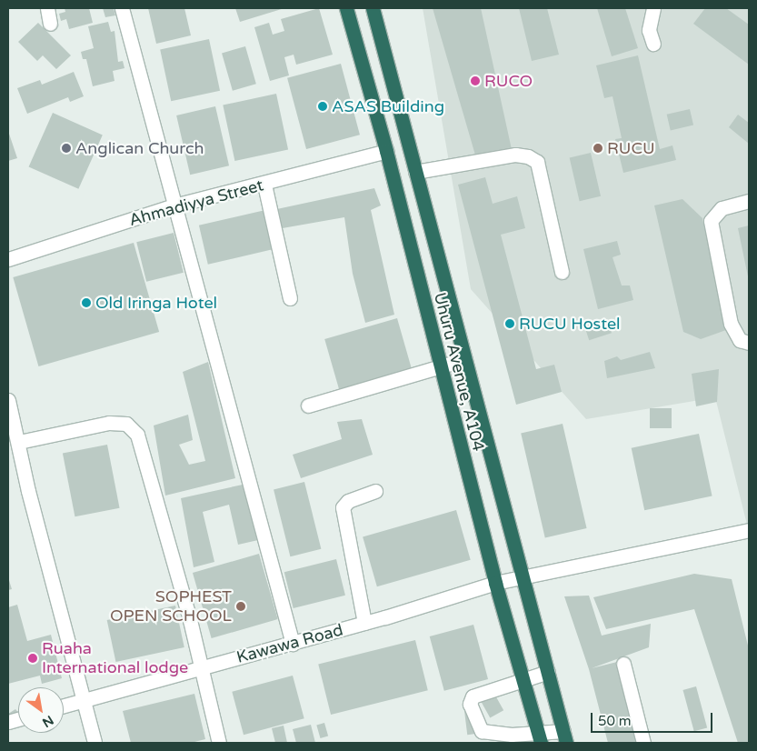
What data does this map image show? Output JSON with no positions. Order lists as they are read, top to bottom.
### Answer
{
  "streets": {
    "highway": ["Uhuru Avenue, A104"],
    "street": ["Ahmadiyya Street", "Kawawa Road"]
  },
  "crossings": [
    ["Ahmadiyya Street", "Uhuru Avenue, A104"],
    ["Uhuru Avenue, A104", "Kawawa Road"]
  ],
  "places": [
    "RUCO",
    "ASAS Building",
    "Anglican Church",
    "RUCU",
    "Old Iringa Hotel",
    "RUCU Hostel",
    "SOPHEST OPEN SCHOOL",
    "Ruaha International lodge"
  ],
  "scale_bar": "50 m",
  "north": "bottom right"
}
